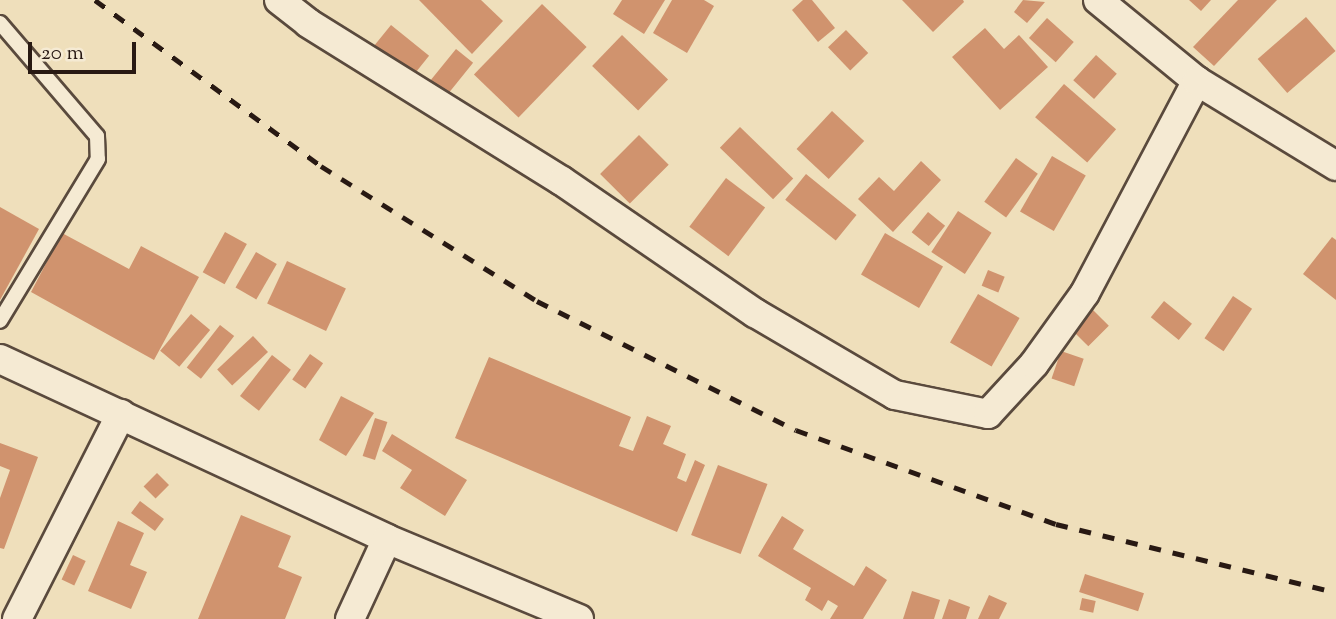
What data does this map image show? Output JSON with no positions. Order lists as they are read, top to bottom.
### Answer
{
  "scale_bar": "20 m"
}
